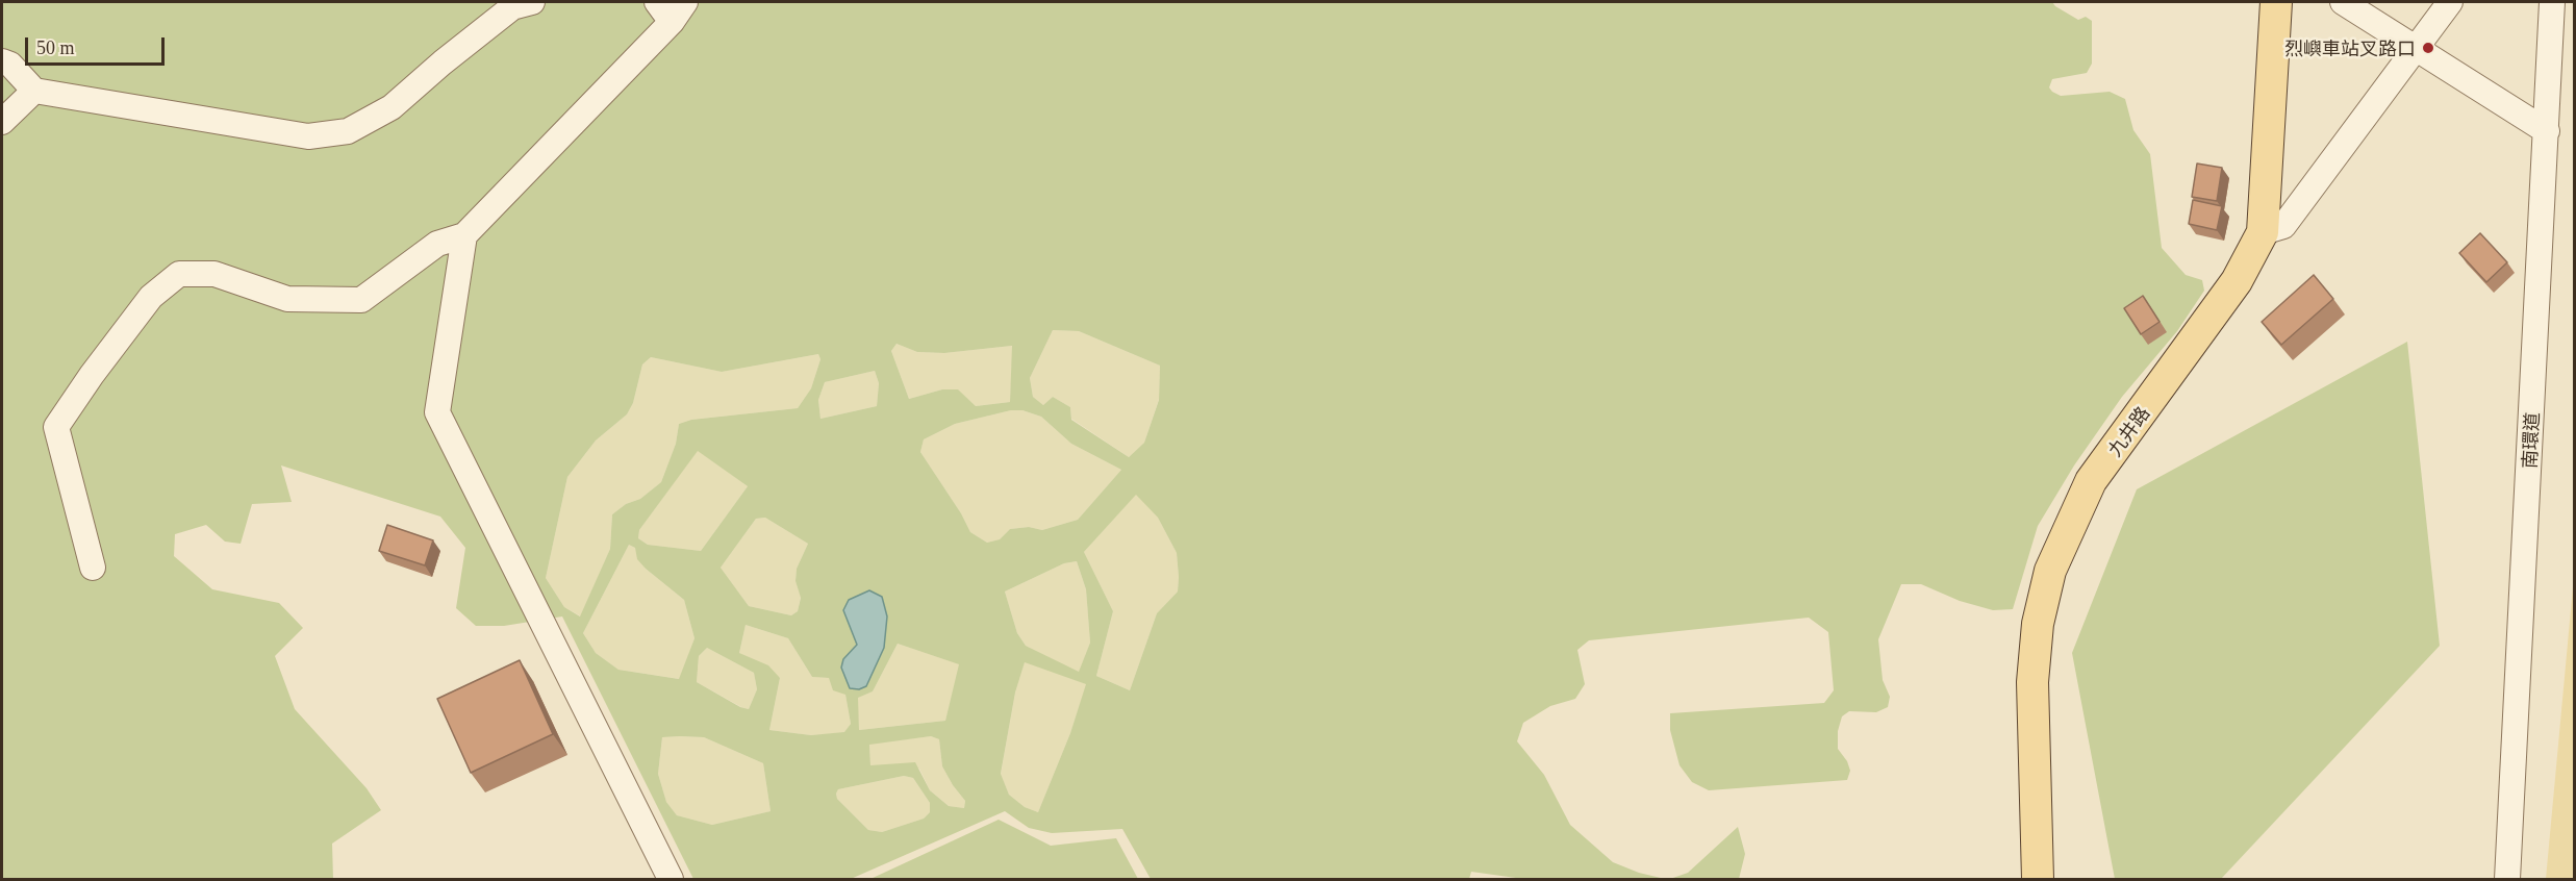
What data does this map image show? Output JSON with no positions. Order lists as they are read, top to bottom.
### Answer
{
  "streets": {
    "main road": ["九井路"],
    "street": ["南環道"]
  },
  "places": ["烈嶼車站叉路口"],
  "scale_bar": "50 m"
}
